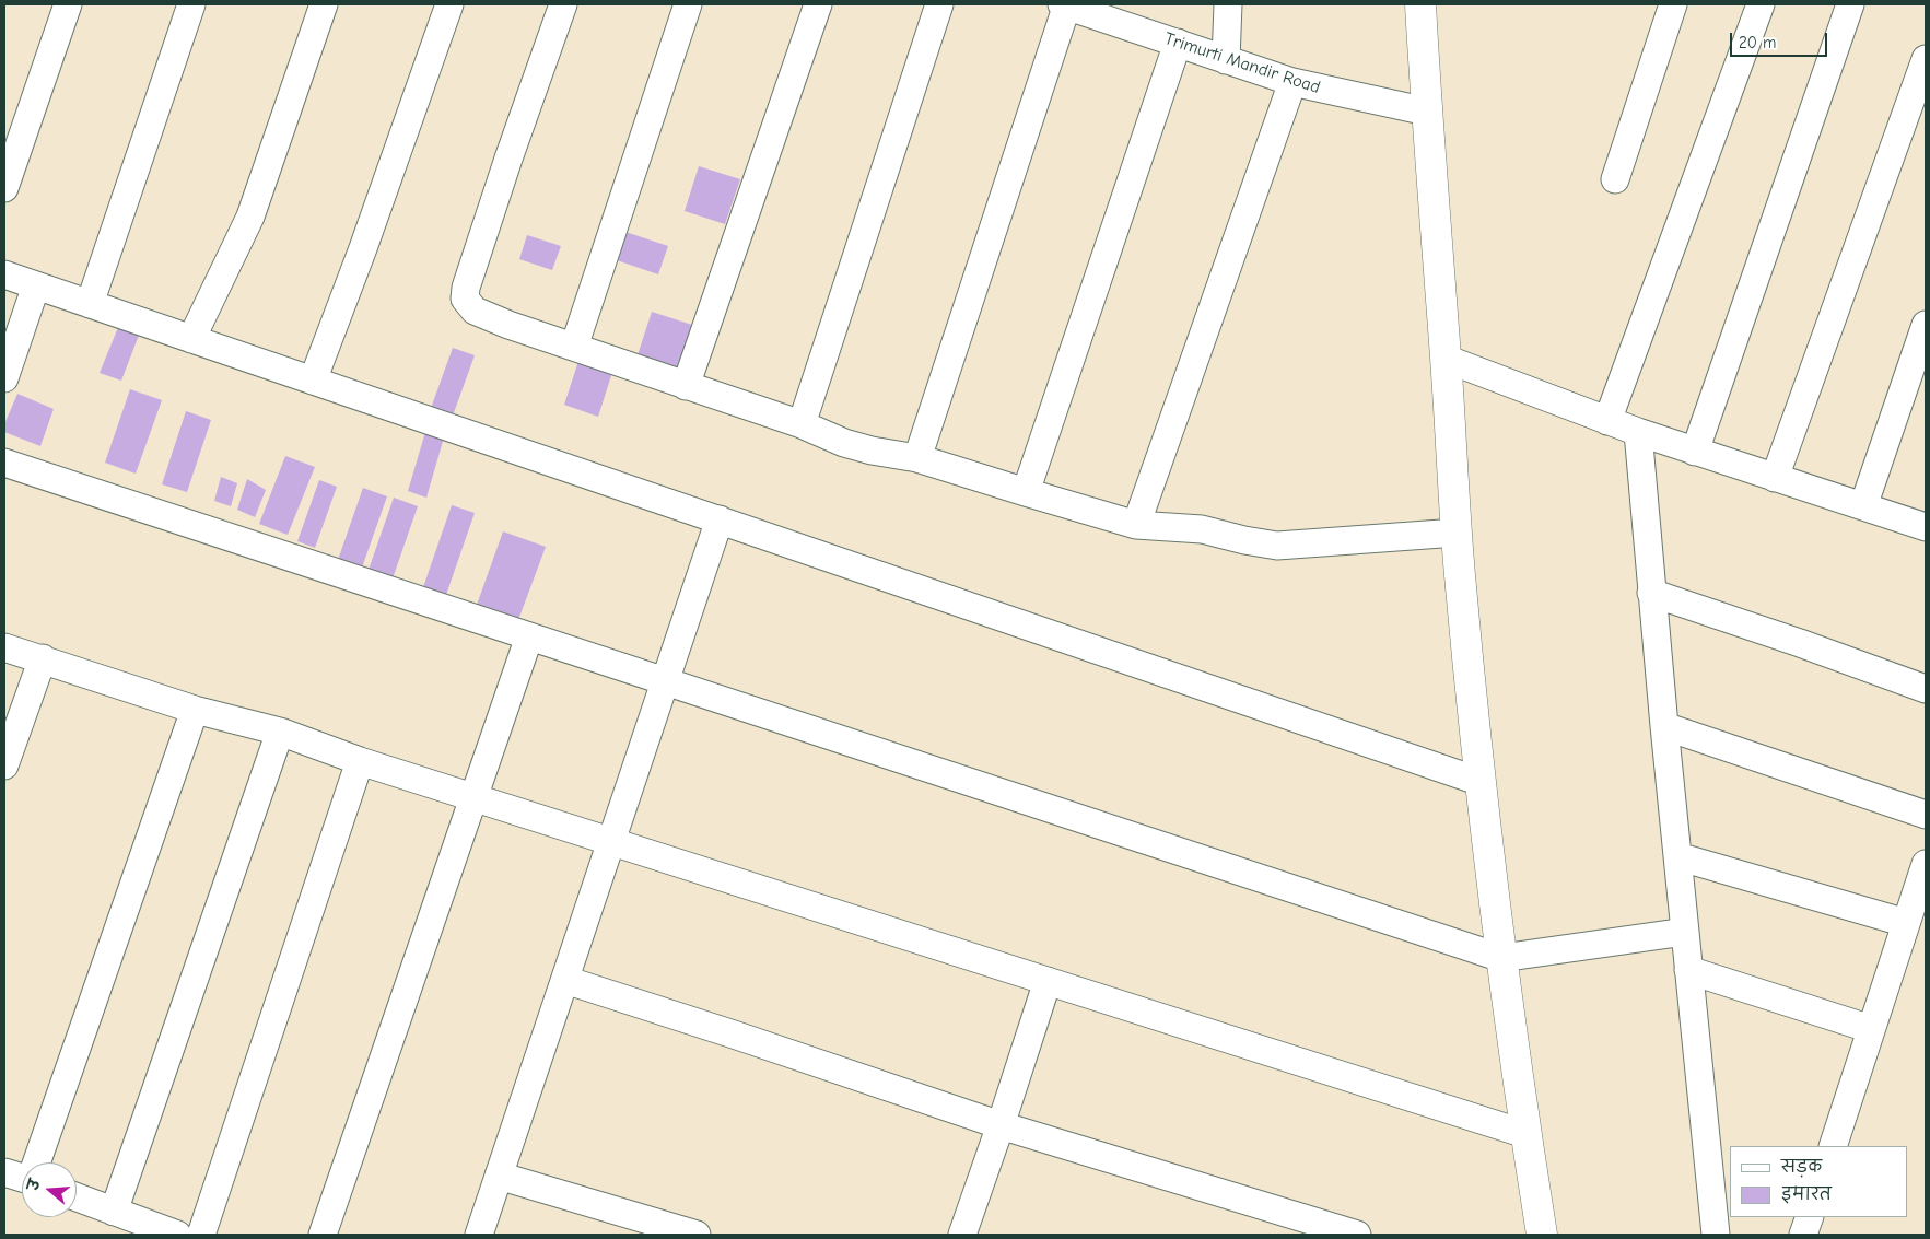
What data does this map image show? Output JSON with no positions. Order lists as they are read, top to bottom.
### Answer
{
  "streets": {
    "street": ["Trimurti Mandir Road"]
  },
  "legend": ["सड़क", "इमारत"],
  "scale_bar": "20 m",
  "north": "left"
}
